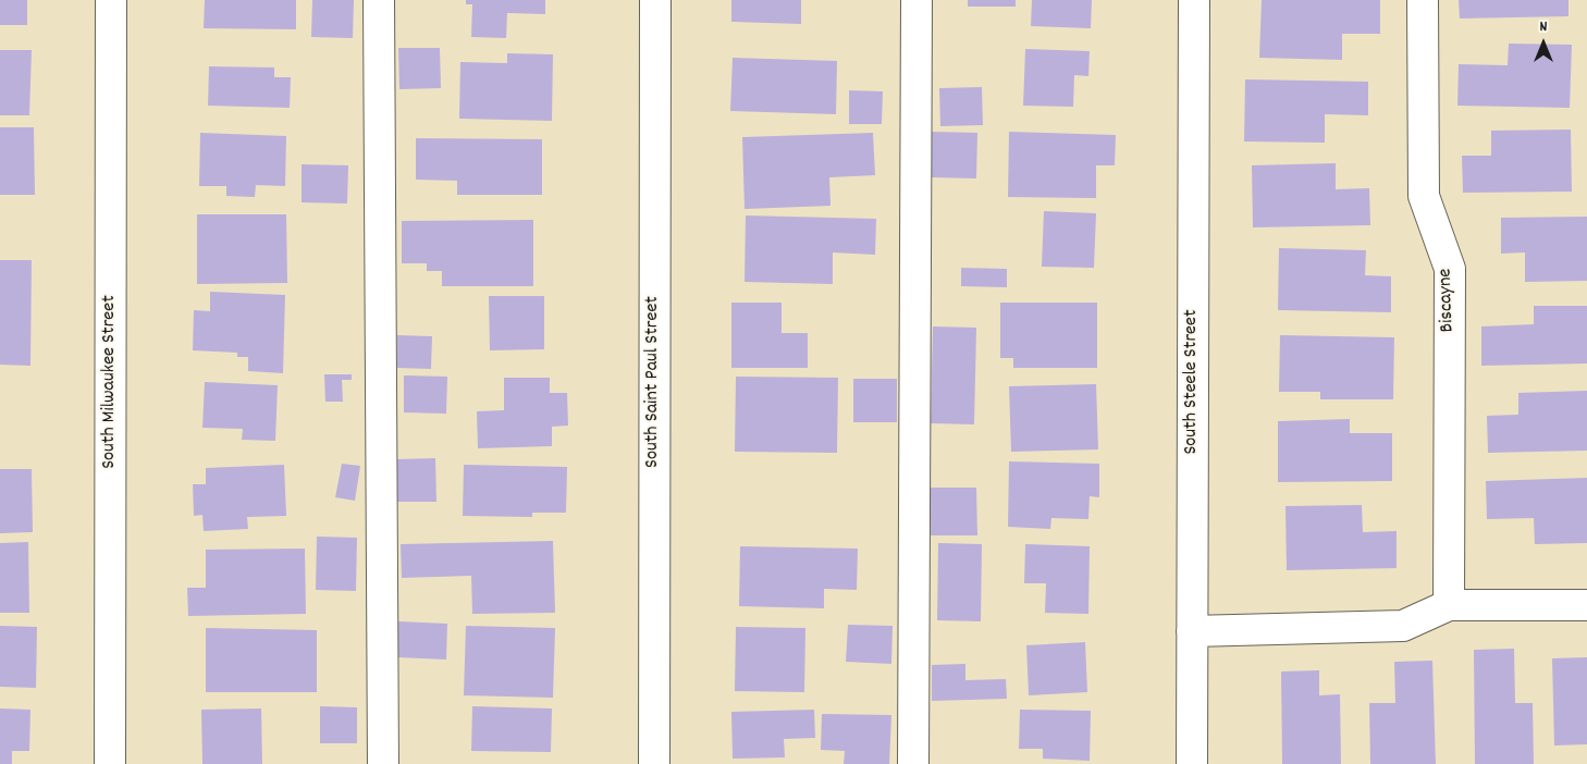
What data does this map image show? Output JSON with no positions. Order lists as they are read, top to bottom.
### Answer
{
  "streets": {
    "street": [
      "Biscayne",
      "South Milwaukee Street",
      "South Saint Paul Street",
      "South Steele Street"
    ]
  },
  "north": "top"
}
